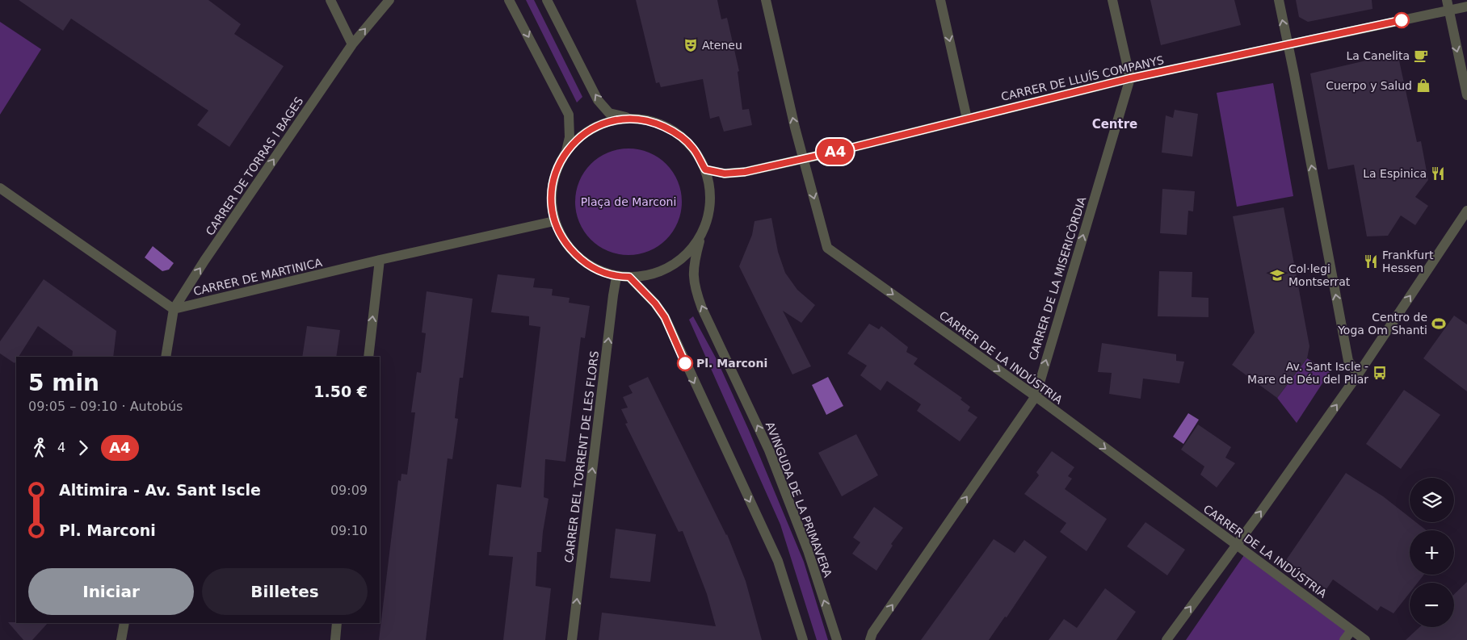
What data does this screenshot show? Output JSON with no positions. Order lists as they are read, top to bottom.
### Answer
{
  "streets": {
    "street": [
      "CARRER DE LLUÍS COMPANYS",
      "CARRER DE TORRAS I BAGES",
      "CARRER DE MARTINICA",
      "CARRER DE LA MISERICÒRDIA",
      "CARRER DE LA INDÚSTRIA",
      "CARRER DEL TORRENT DE LES FLORS",
      "AVINGUDA DE LA PRIMAVERA"
    ]
  },
  "crossings": [
    ["CARRER DE LLUÍS COMPANYS", "CARRER DE LA MISERICÒRDIA"],
    ["CARRER DE LLUÍS COMPANYS", "CARRER DE LA INDÚSTRIA"],
    ["CARRER DE TORRAS I BAGES", "CARRER DE MARTINICA"],
    ["CARRER DE LA MISERICÒRDIA", "CARRER DE LA INDÚSTRIA"]
  ],
  "one_way": ["CARRER DE TORRAS I BAGES", "CARRER DE LA MISERICÒRDIA", "CARRER DEL TORRENT DE LES FLORS"],
  "districts": ["Centre"],
  "parks": ["Plaça de Marconi"],
  "places": {
    "theatre": ["Ateneu"],
    "cafe": ["La Canelita"],
    "shop": ["Cuerpo y Salud"],
    "restaurant": ["La Espinica", "Frankfurt Hessen"],
    "school or university": ["Col·legi Montserrat"],
    "sports": ["Centro de Yoga Om Shanti"],
    "other": ["Pl. Marconi"],
    "bus stop": ["Av. Sant Iscle - Mare de Déu del Pilar"]
  },
  "lines": ["bus line A4"],
  "page": {
    "on_map": "A4",
    "heading": ["5 min", "09:05 – 09:10 · Autobús", "1.50 €"],
    "legs": ["4", "A4"],
    "list": [
      {
        "name": "Altimira - Av. Sant Iscle",
        "value": "09:09"
      },
      {
        "name": "Pl. Marconi",
        "value": "09:10"
      }
    ],
    "map_buttons": ["+", "−"],
    "buttons": ["Iniciar", "Billetes"]
  }
}
